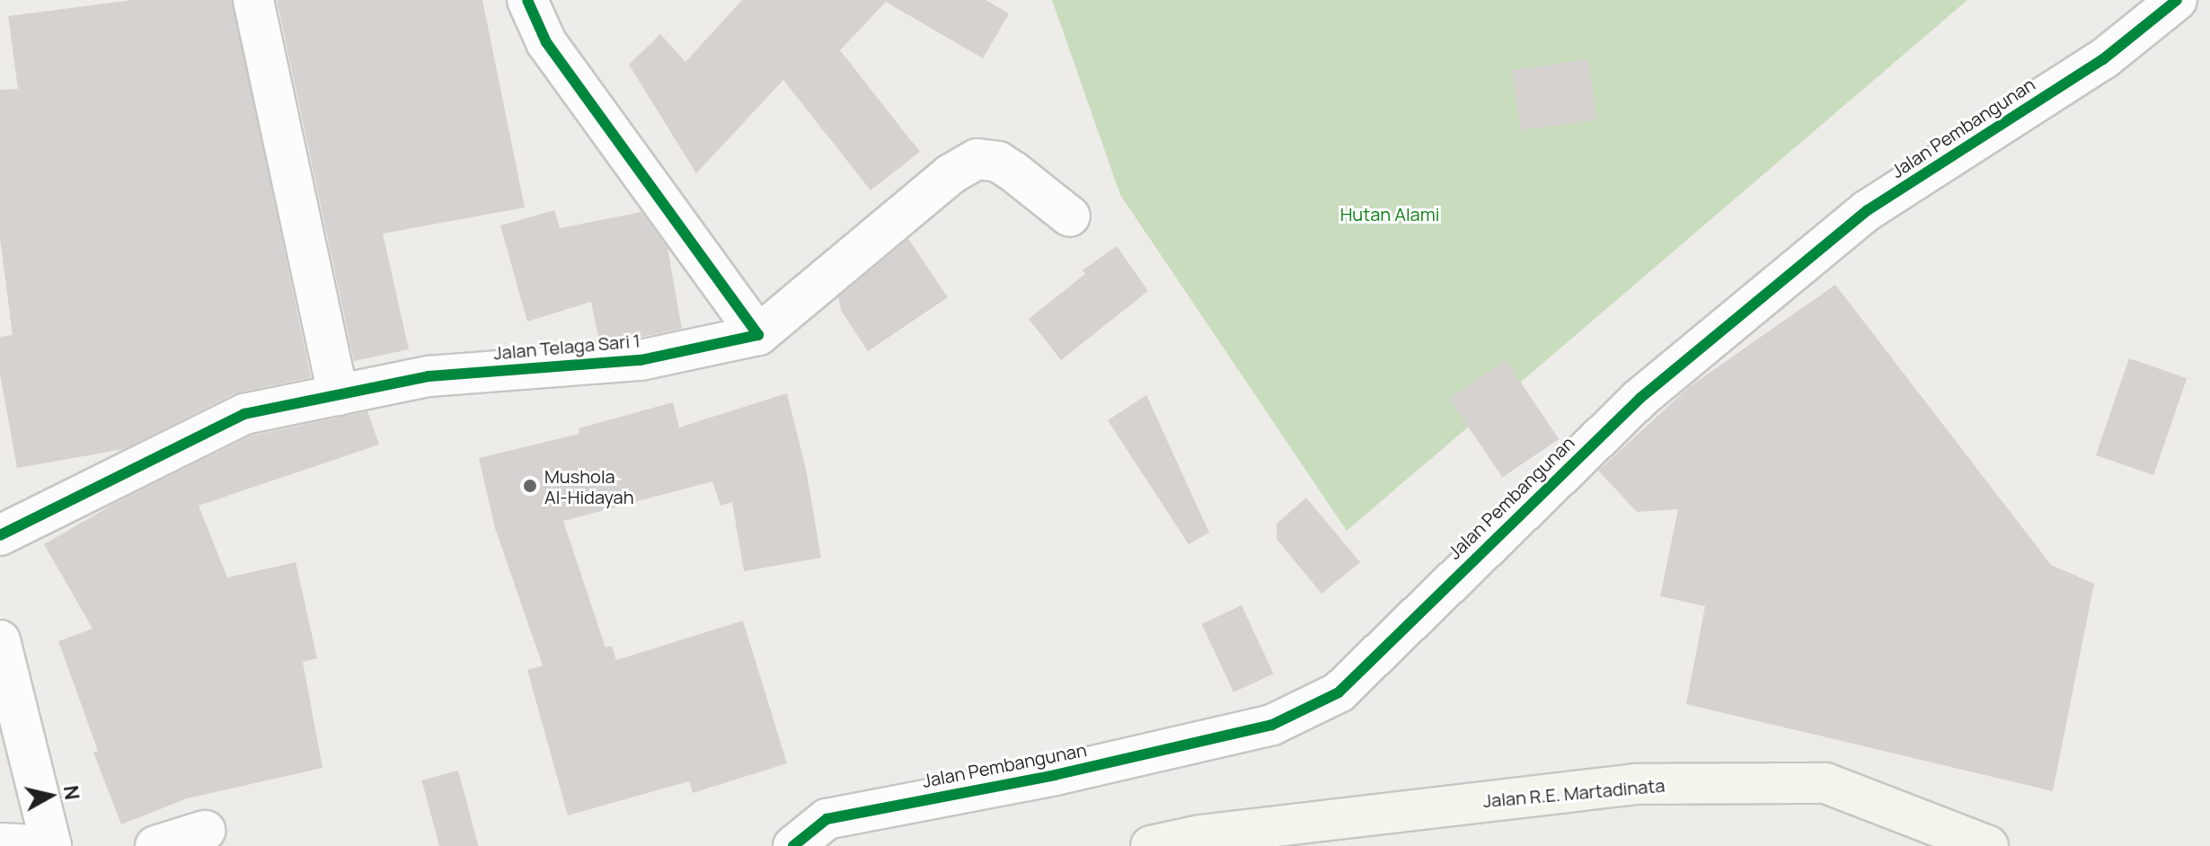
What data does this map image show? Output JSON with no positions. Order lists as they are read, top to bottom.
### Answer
{
  "streets": {
    "street": ["Jalan Pembangunan", "Jalan Telaga Sari 1", "Jalan R.E. Martadinata"]
  },
  "parks": ["Hutan Alami"],
  "places": ["Mushola Al-Hidayah"],
  "north": "right"
}
